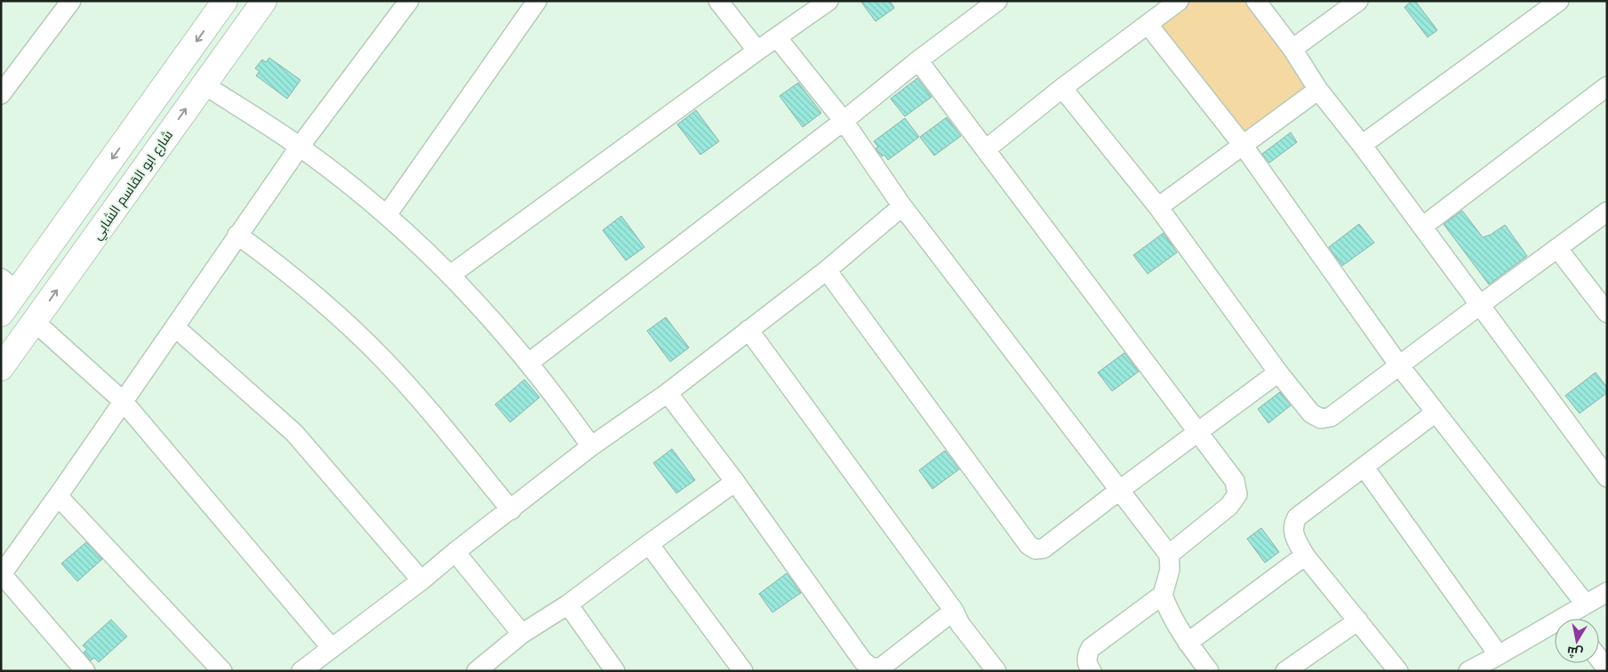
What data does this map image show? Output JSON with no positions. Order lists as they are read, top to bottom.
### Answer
{
  "streets": {
    "main road": ["شارع ابو القاسم الشابي"]
  },
  "north": "bottom"
}
